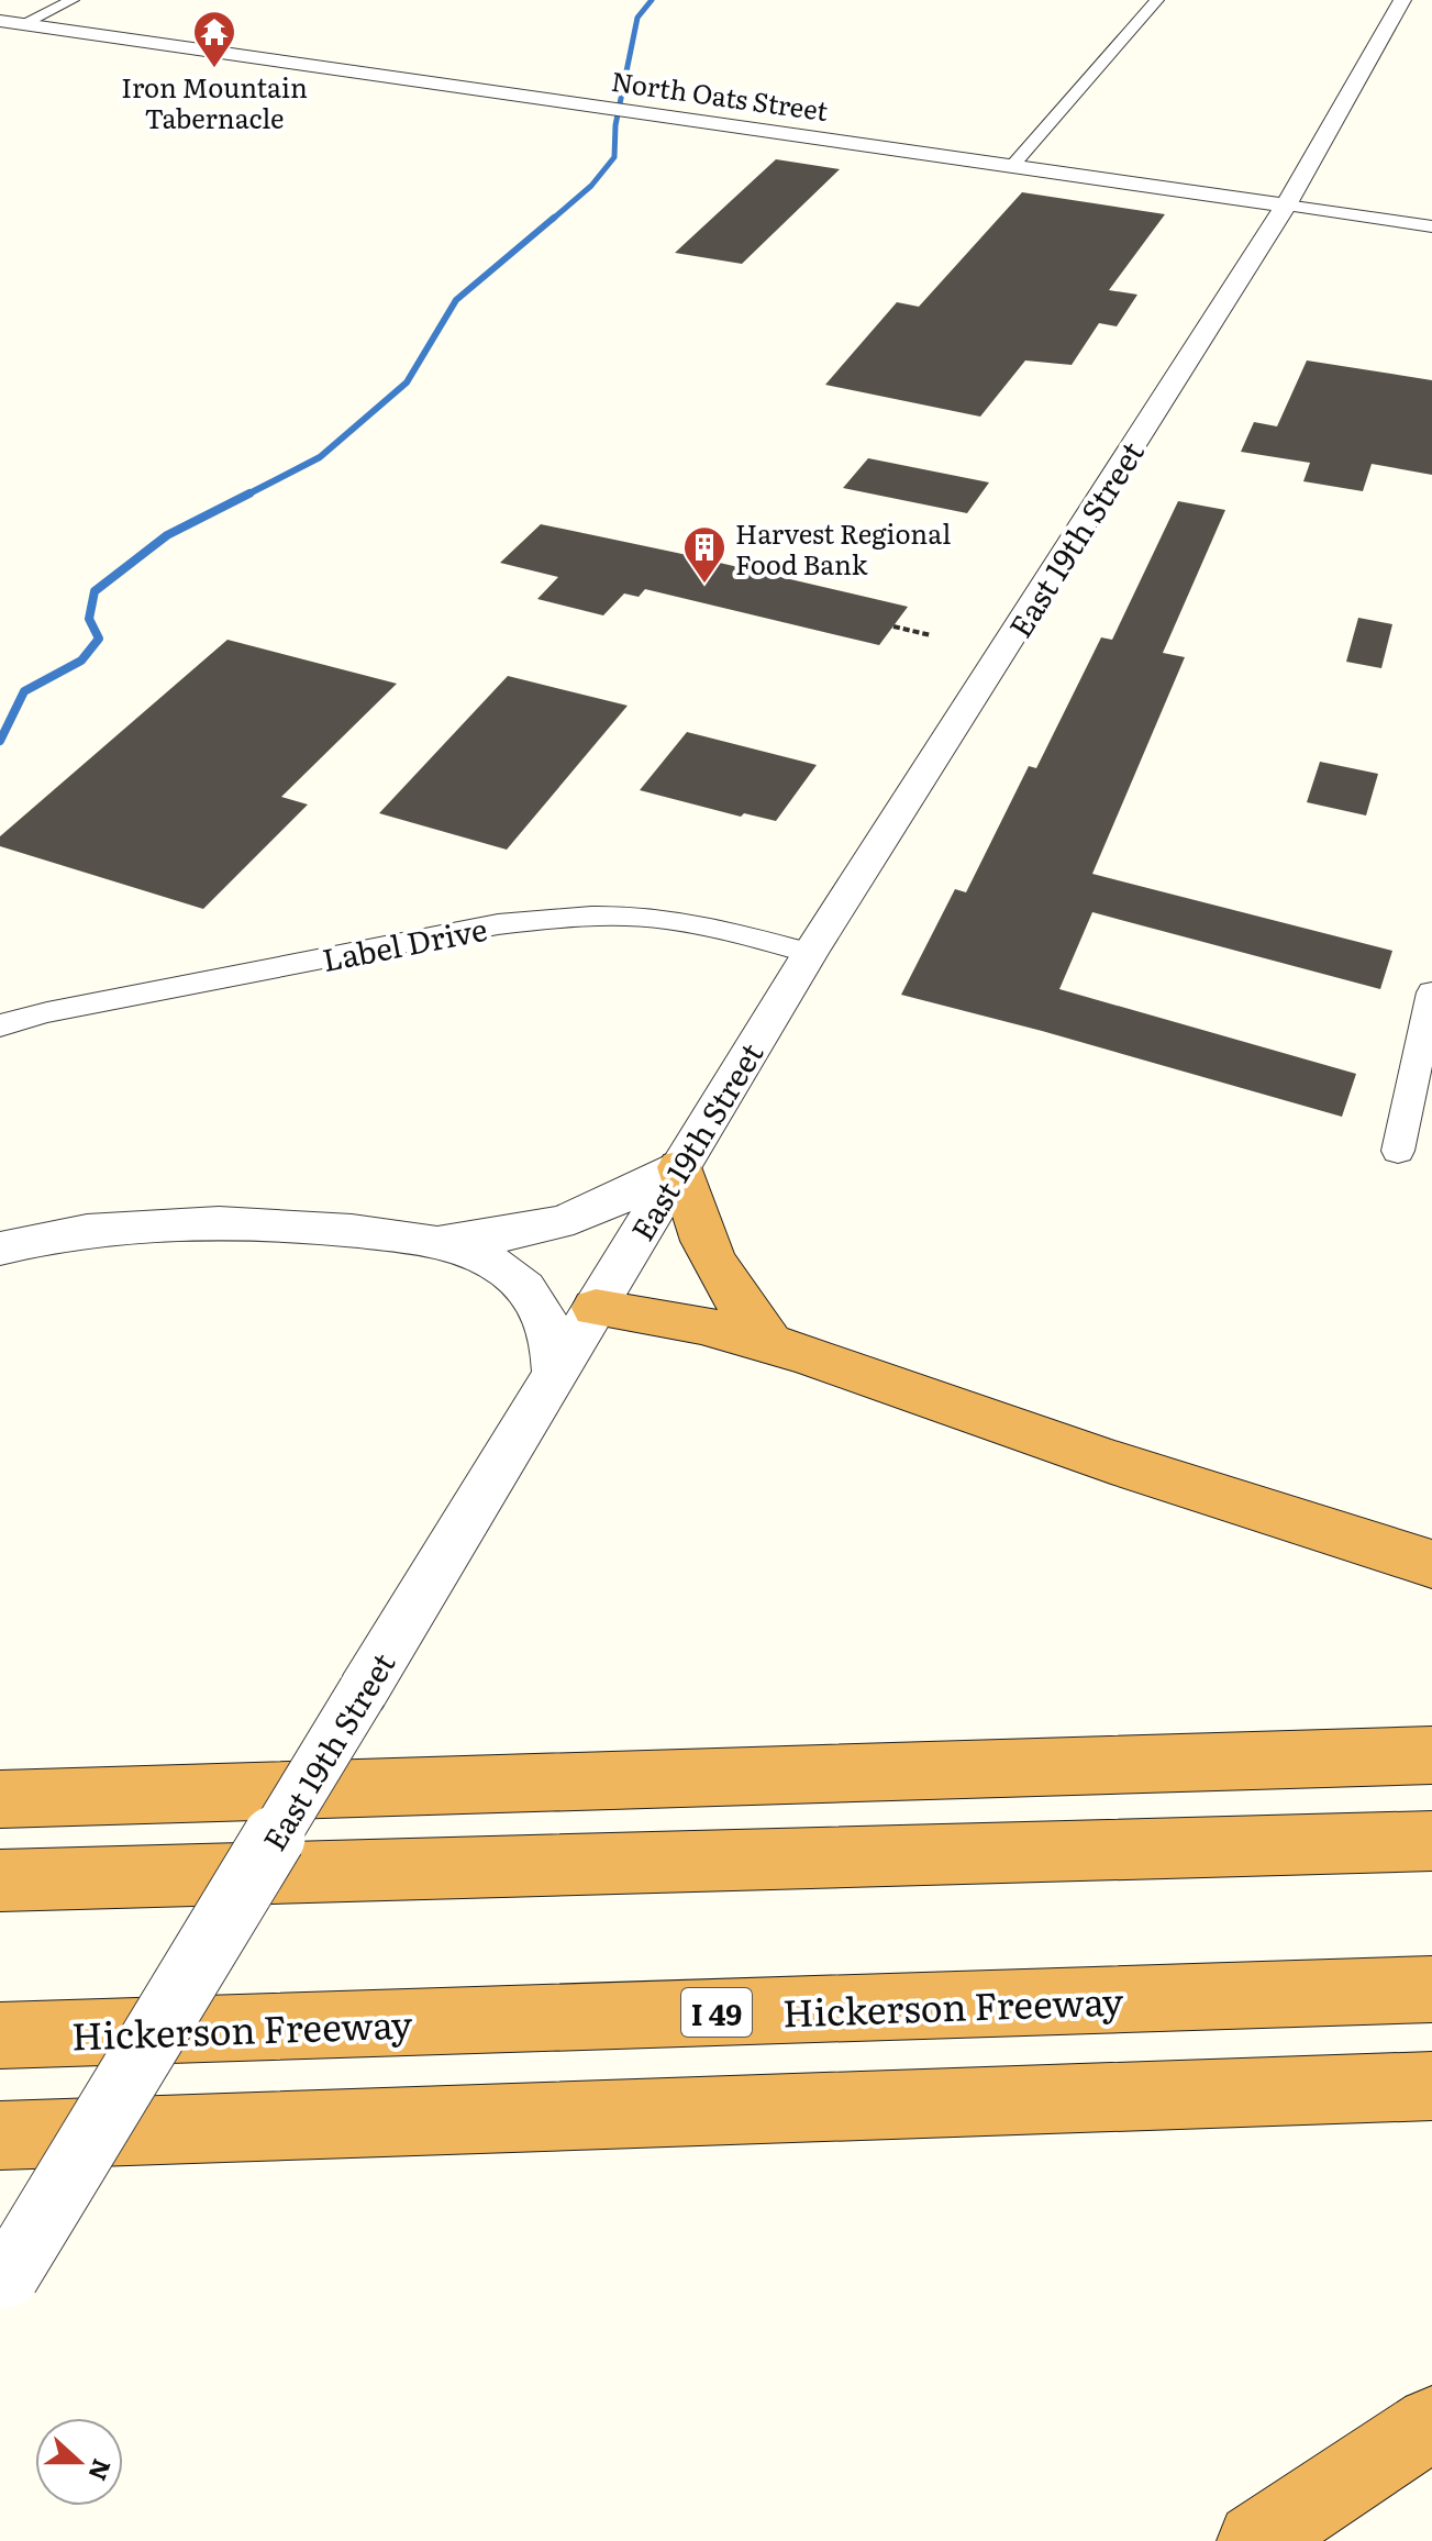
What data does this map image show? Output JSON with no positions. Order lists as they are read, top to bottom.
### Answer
{
  "streets": {
    "highway": ["Hickerson Freeway", "I 49"],
    "street": ["North Oats Street", "East 19th Street", "Label Drive"]
  },
  "crossings": [
    ["North Oats Street", "East 19th Street"],
    ["East 19th Street", "Label Drive"]
  ],
  "places": {
    "temple": ["Iron Mountain Tabernacle"],
    "building": ["Harvest Regional Food Bank"]
  },
  "north": "right"
}
